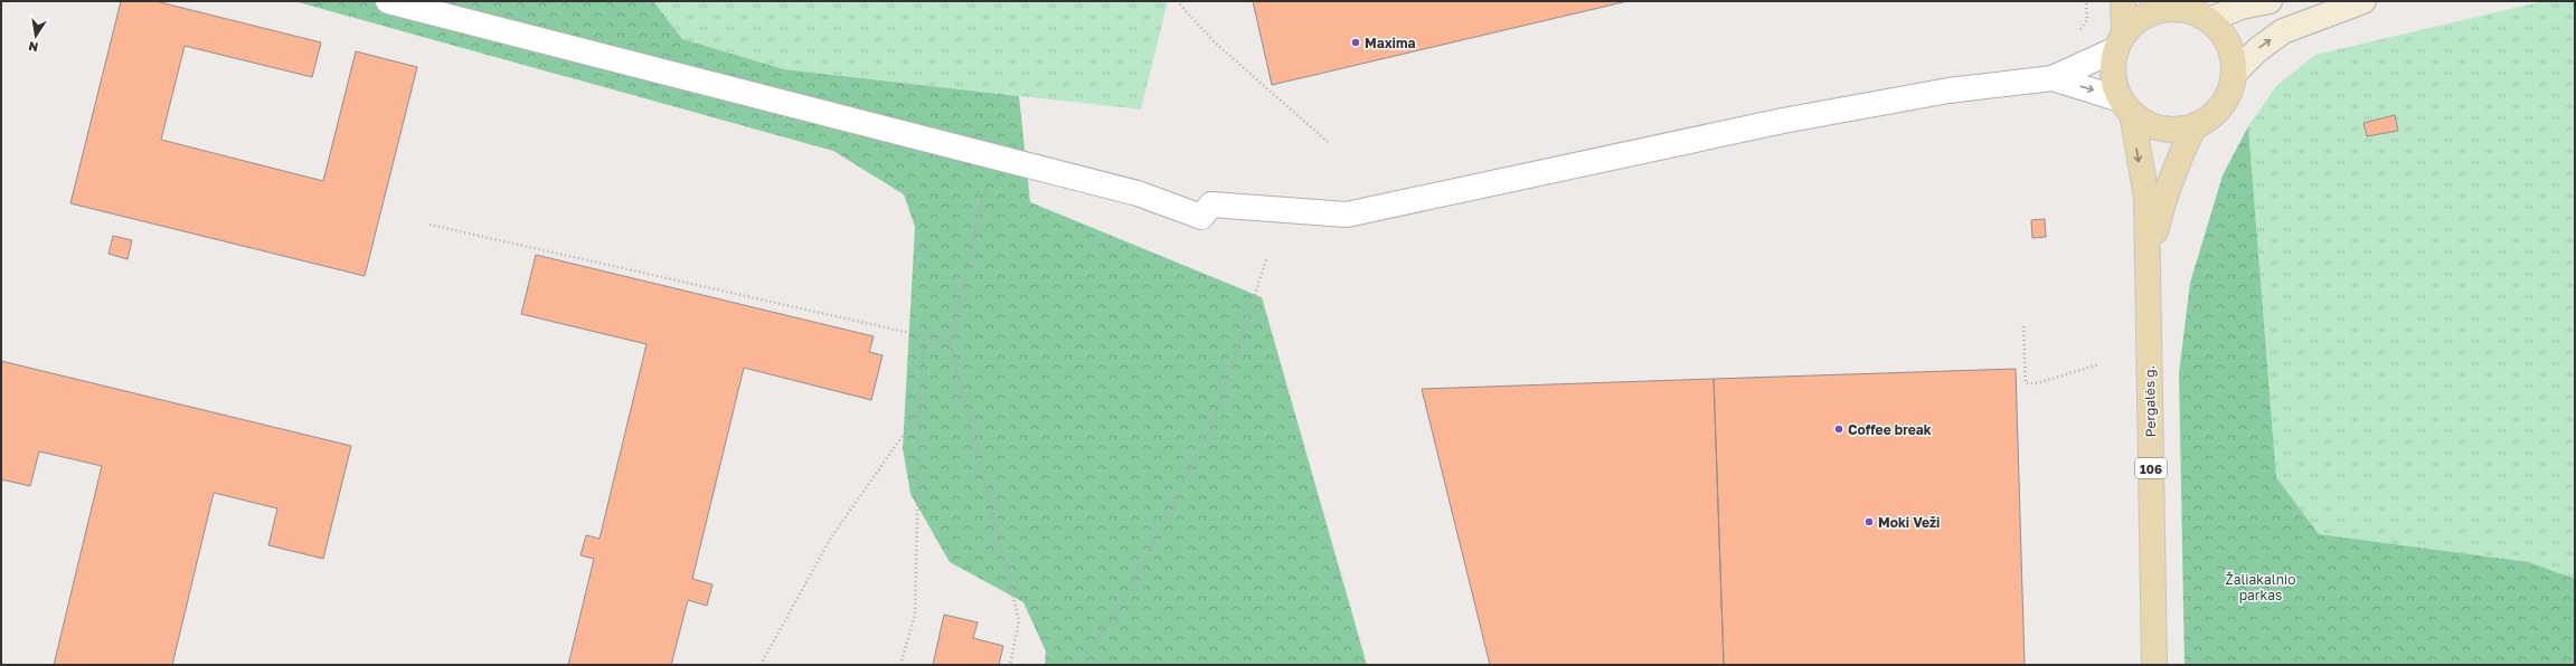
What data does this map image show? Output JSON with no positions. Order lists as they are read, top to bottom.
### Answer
{
  "streets": {
    "main road": ["Pergalės g.", "106"]
  },
  "parks": ["Žaliakalnio parkas"],
  "places": ["Maxima", "Coffee break", "Moki Veži"],
  "north": "bottom"
}
